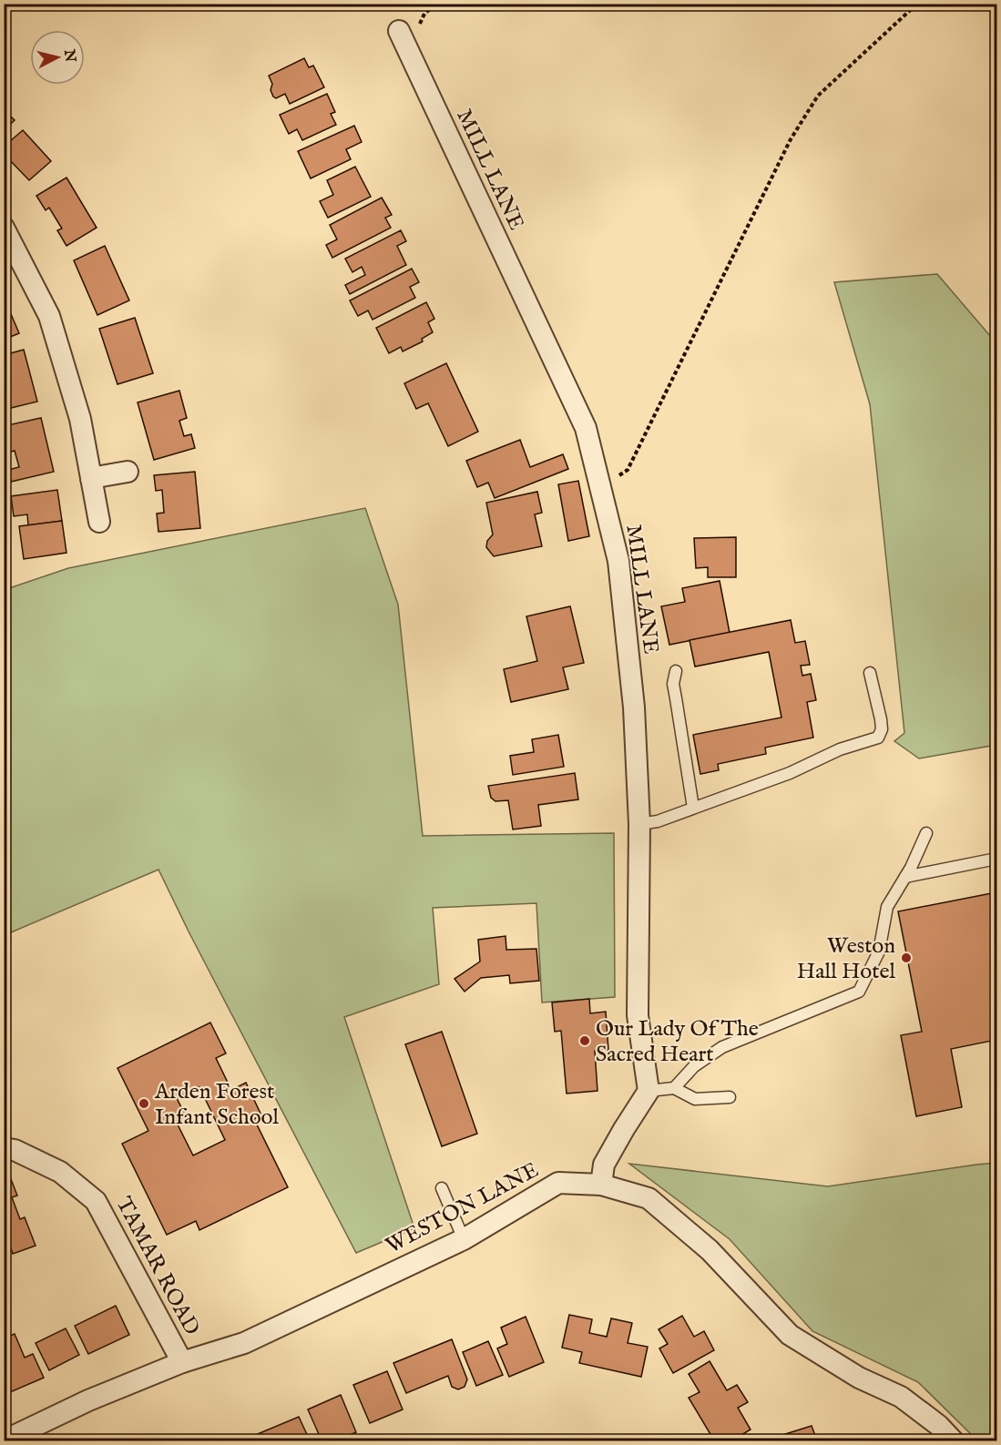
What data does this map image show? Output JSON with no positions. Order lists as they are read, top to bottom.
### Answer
{
  "streets": {
    "street": ["MILL LANE", "WESTON LANE", "TAMAR ROAD"]
  },
  "crossings": [
    ["WESTON LANE", "TAMAR ROAD"]
  ],
  "places": ["Weston Hall Hotel", "Our Lady Of The Sacred Heart", "Arden Forest Infant School"],
  "north": "right"
}
